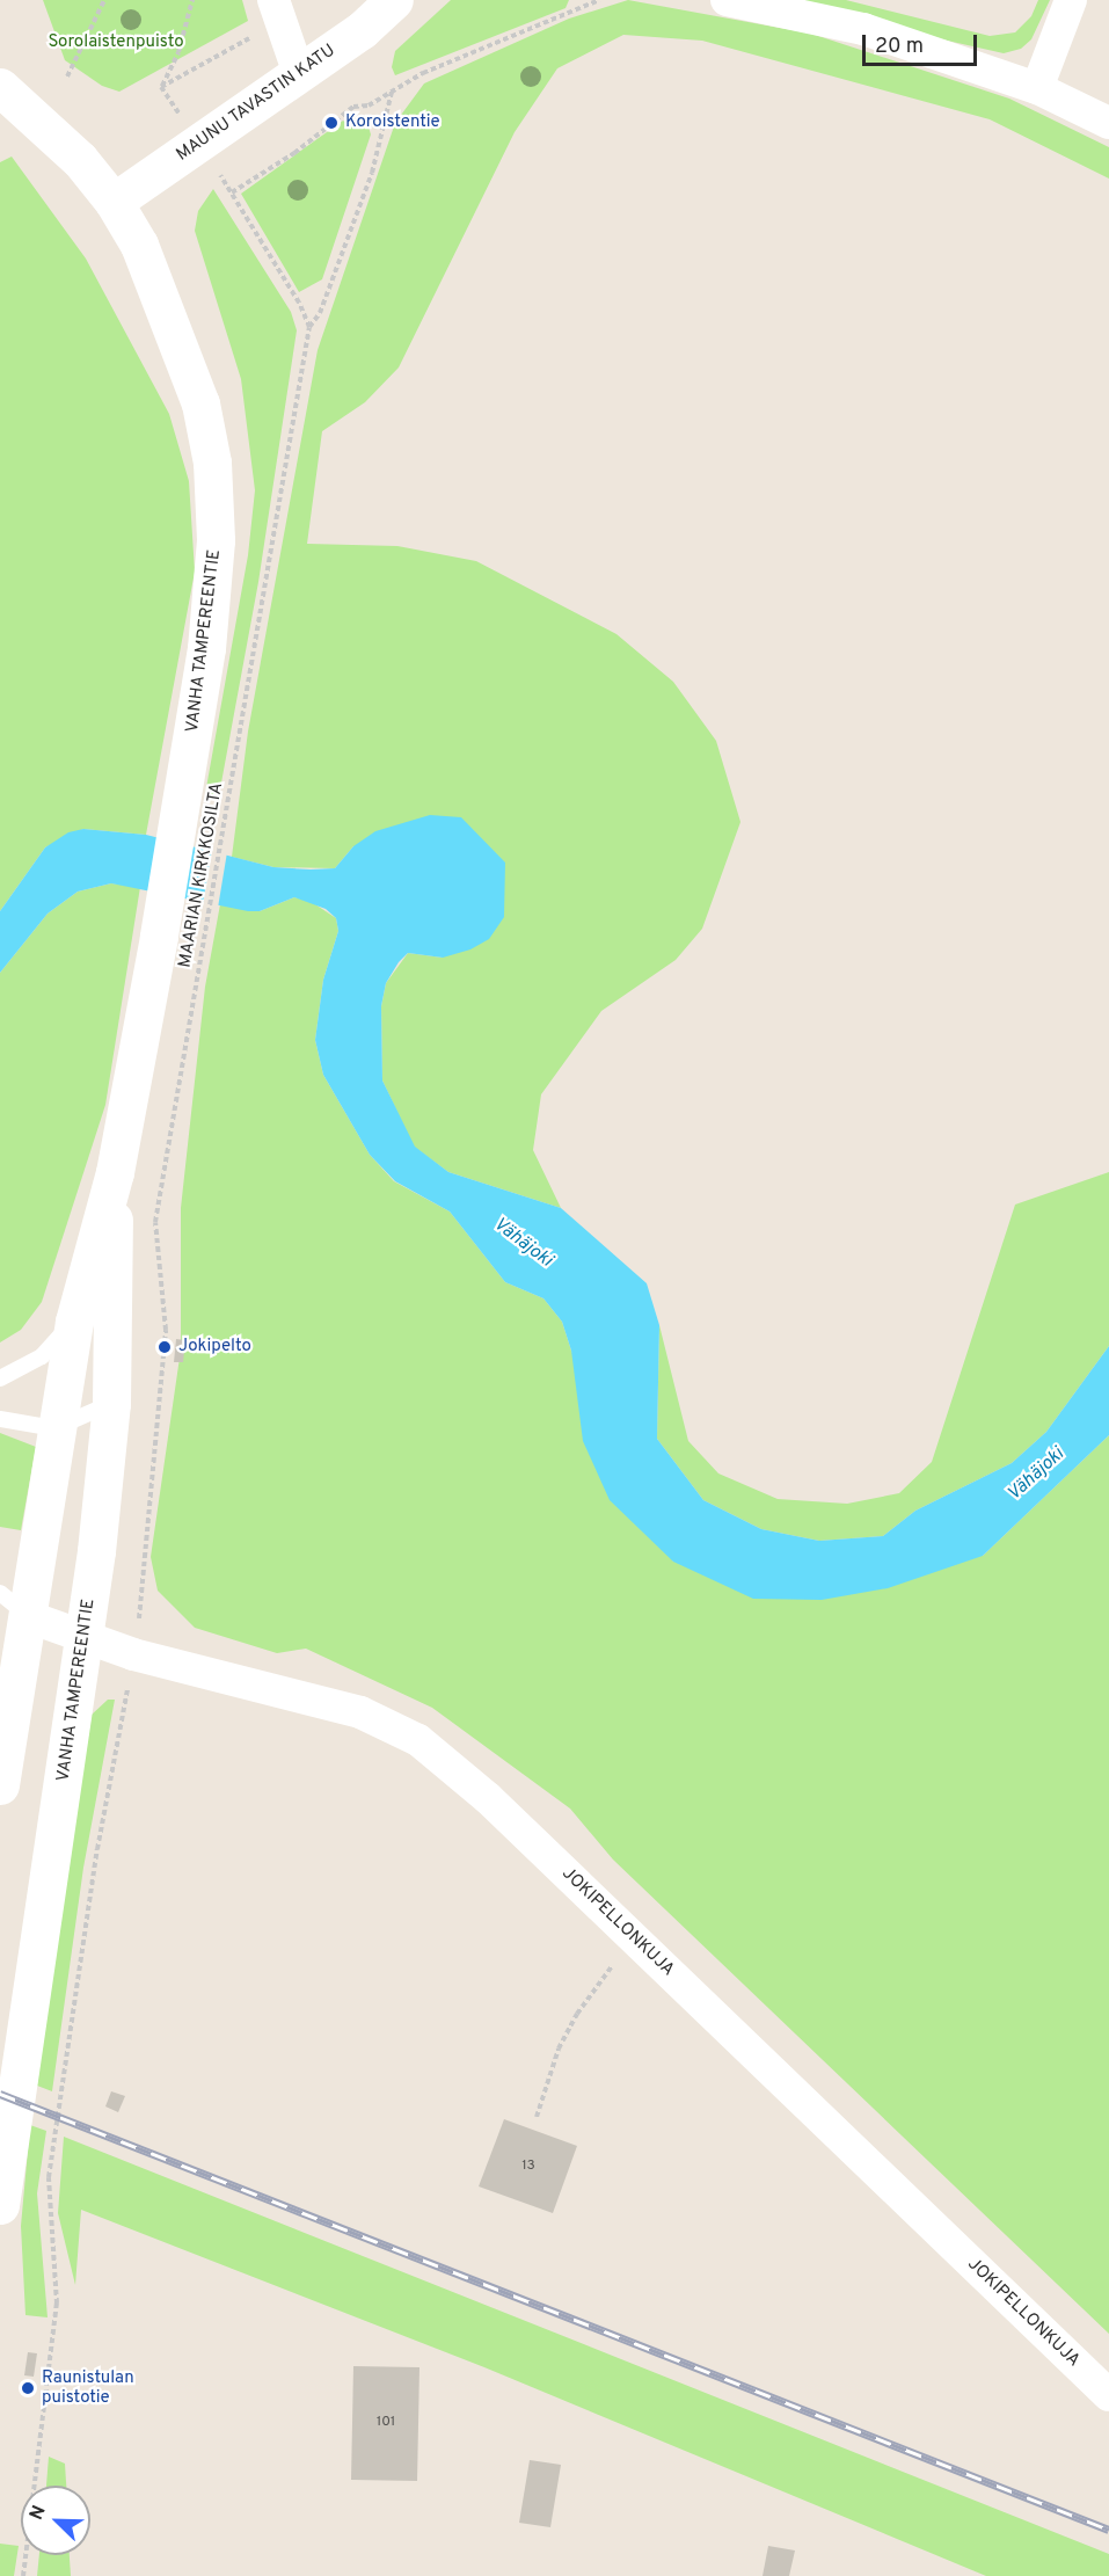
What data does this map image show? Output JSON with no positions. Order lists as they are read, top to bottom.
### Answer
{
  "streets": {
    "main road": ["MAUNU TAVASTIN KATU", "VANHA TAMPEREENTIE"],
    "street": ["JOKIPELLONKUJA"],
    "path": ["MAARIAN KIRKKOSILTA"]
  },
  "crossings": [
    ["MAUNU TAVASTIN KATU", "VANHA TAMPEREENTIE"],
    ["VANHA TAMPEREENTIE", "JOKIPELLONKUJA"]
  ],
  "water": ["Vähäjoki"],
  "parks": ["Sorolaistenpuisto"],
  "places": ["Koroistentie", "Jokipelto", "Raunistulan puistotie"],
  "house_numbers": ["13", "101"],
  "scale_bar": "20 m",
  "north": "top left"
}
